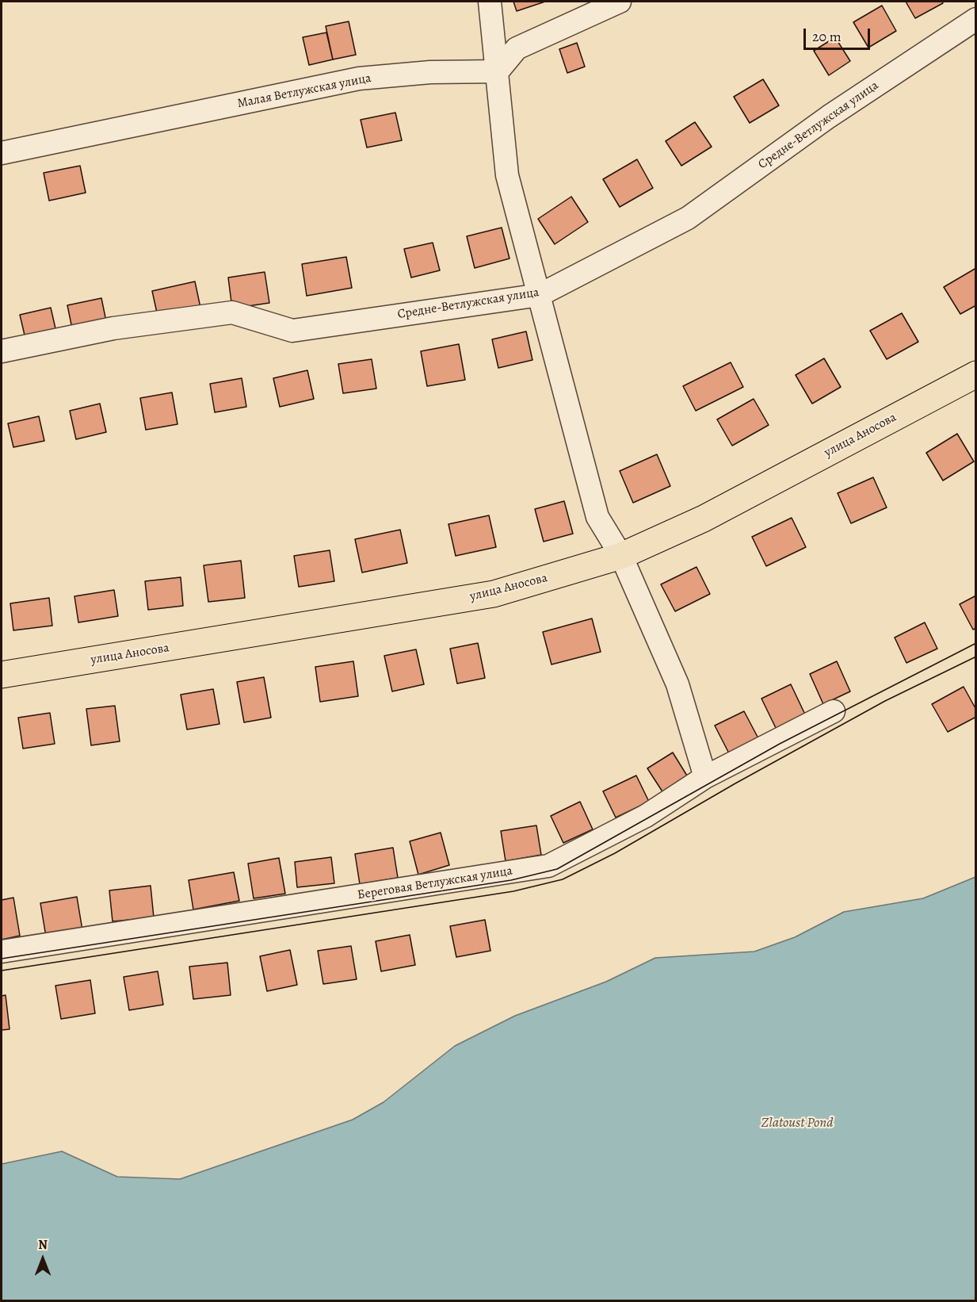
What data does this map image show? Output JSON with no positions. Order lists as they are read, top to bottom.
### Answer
{
  "streets": {
    "main road": ["улица Аносова"],
    "street": ["Малая Ветлужская улица", "Средне-Ветлужская улица", "Береговая Ветлужская улица"]
  },
  "water": ["Zlatoust Pond"],
  "scale_bar": "20 m",
  "north": "top"
}
